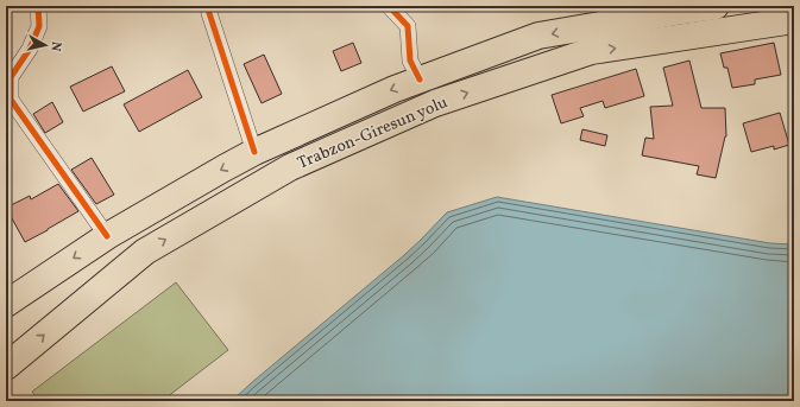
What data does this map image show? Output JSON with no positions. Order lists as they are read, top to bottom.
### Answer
{
  "streets": {
    "highway": ["Trabzon-Giresun yolu"]
  },
  "north": "right"
}
